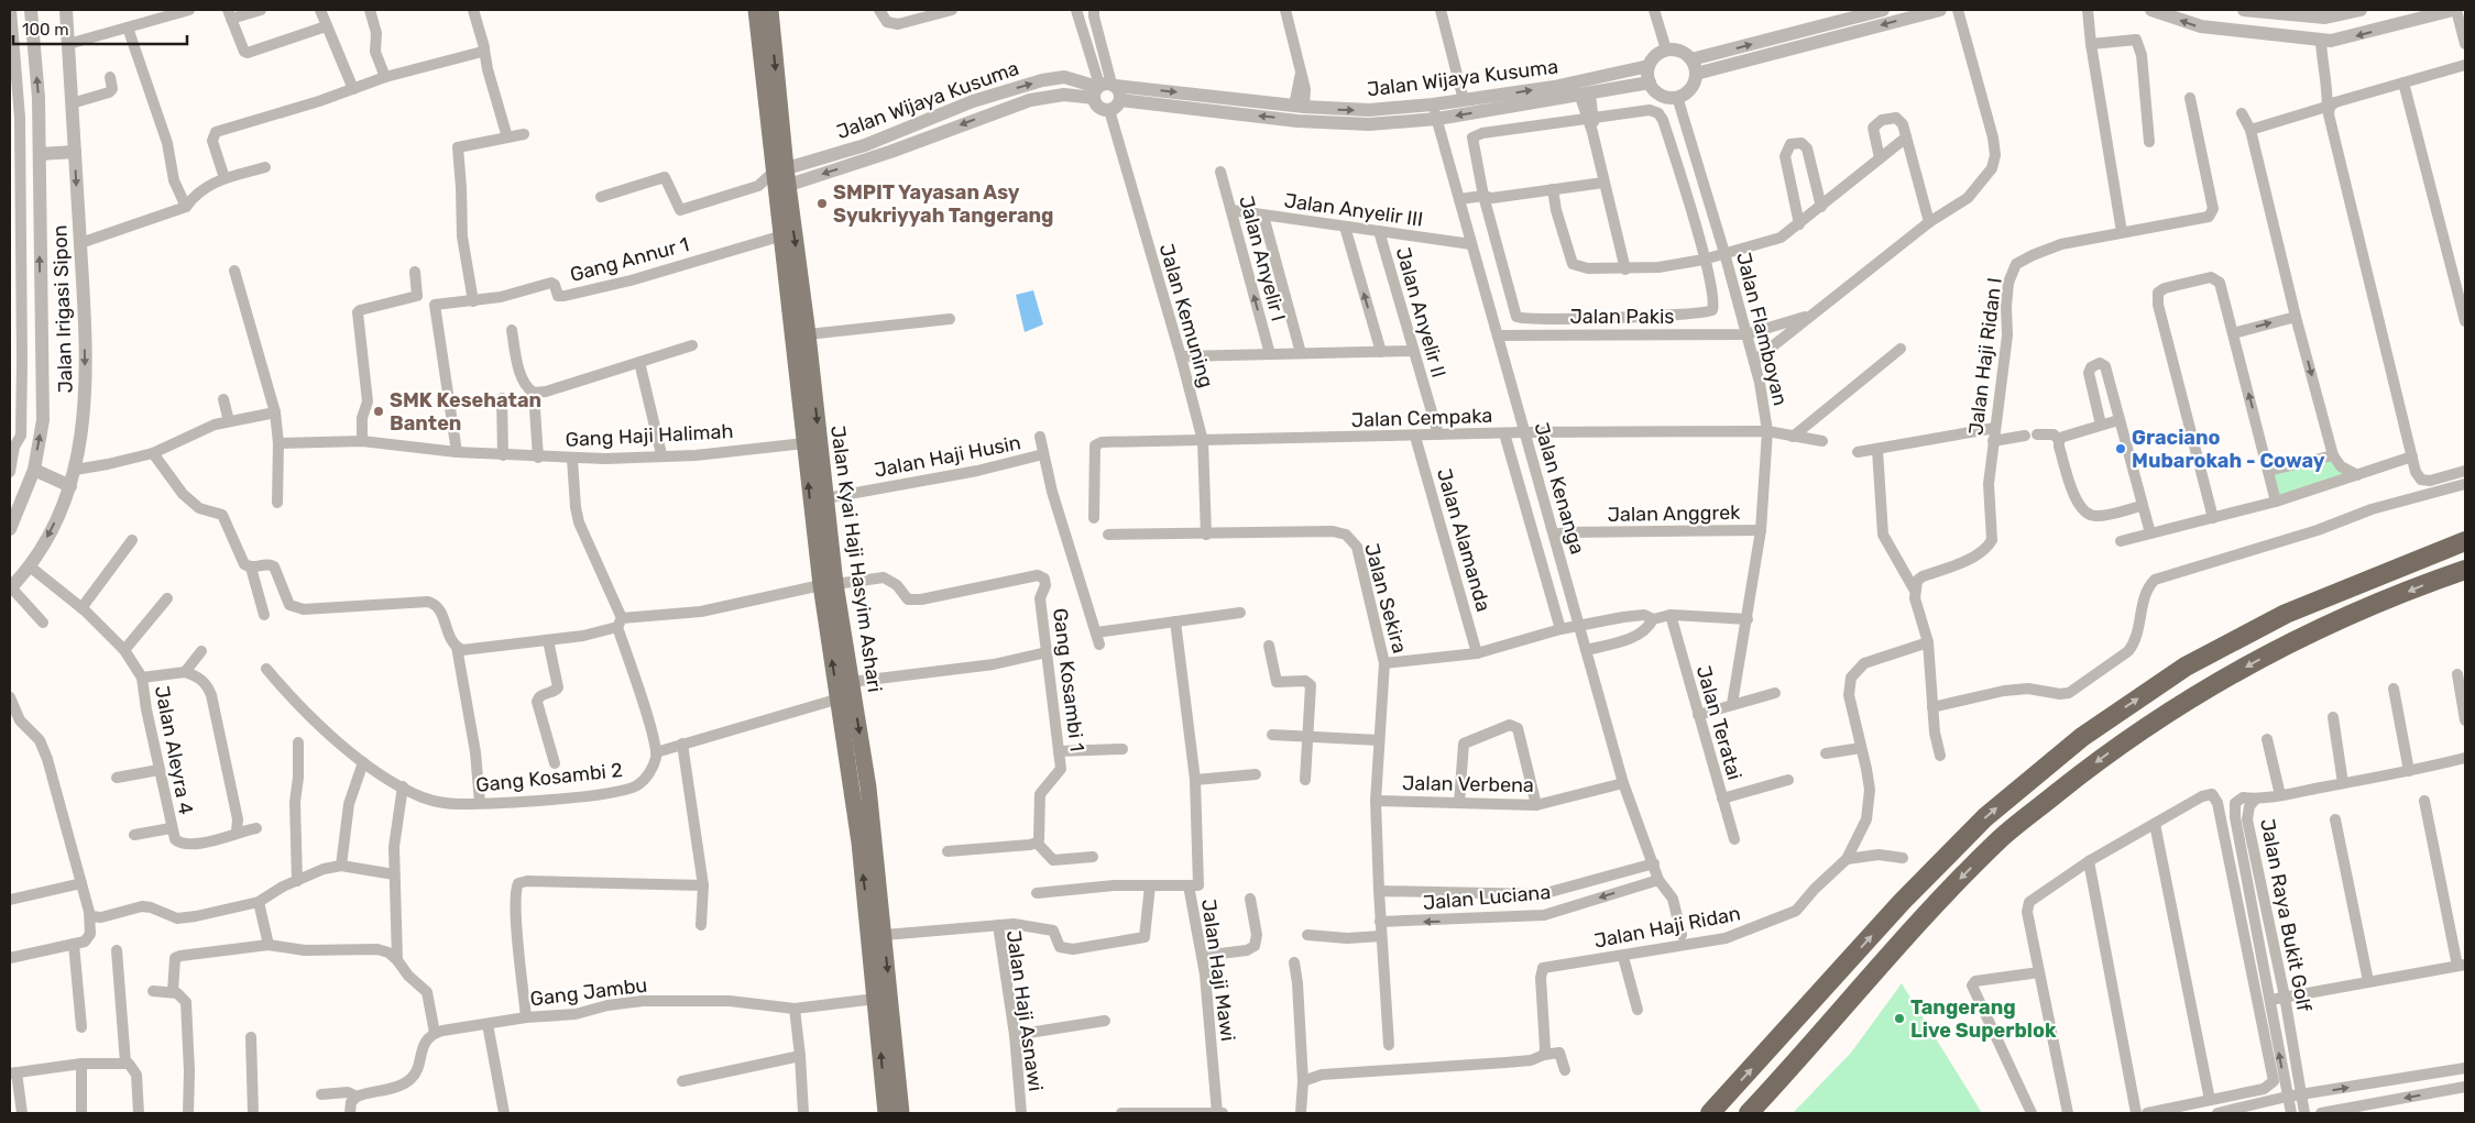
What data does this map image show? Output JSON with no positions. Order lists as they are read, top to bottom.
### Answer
{
  "streets": {
    "main road": ["Jalan Kyai Haji Hasyim Ashari"],
    "street": [
      "Jalan Wijaya Kusuma",
      "Jalan Anyelir III",
      "Jalan Anyelir I",
      "Gang Annur 1",
      "Jalan Irigasi Sipon",
      "Jalan Anyelir II",
      "Jalan Kemuning",
      "Jalan Pakis",
      "Jalan Flamboyan",
      "Jalan Haji Ridan I",
      "Jalan Cempaka",
      "Gang Haji Halimah",
      "Jalan Haji Husin",
      "Jalan Kenanga",
      "Jalan Anggrek",
      "Jalan Alamanda",
      "Jalan Sekira",
      "Gang Kosambi 1",
      "Jalan Teratai",
      "Jalan Aleyra 4",
      "Gang Kosambi 2",
      "Jalan Verbena",
      "Jalan Luciana",
      "Jalan Raya Bukit Golf",
      "Jalan Haji Ridan",
      "Jalan Haji Mawi",
      "Gang Jambu",
      "Jalan Haji Asnawi"
    ]
  },
  "crossings": [
    ["Jalan Wijaya Kusuma", "Jalan Kemuning"],
    ["Jalan Wijaya Kusuma", "Jalan Flamboyan"],
    ["Jalan Wijaya Kusuma", "Jalan Kenanga"],
    ["Jalan Wijaya Kusuma", "Jalan Kyai Haji Hasyim Ashari"],
    ["Jalan Anyelir III", "Jalan Anyelir I"],
    ["Jalan Anyelir III", "Jalan Anyelir II"],
    ["Jalan Anyelir III", "Jalan Kenanga"],
    ["Gang Annur 1", "Gang Haji Halimah"],
    ["Gang Annur 1", "Jalan Kyai Haji Hasyim Ashari"],
    ["Jalan Anyelir II", "Jalan Cempaka"],
    ["Jalan Kemuning", "Jalan Cempaka"],
    ["Jalan Kemuning", "Jalan Sekira"],
    ["Jalan Pakis", "Jalan Flamboyan"],
    ["Jalan Pakis", "Jalan Kenanga"],
    ["Jalan Flamboyan", "Jalan Cempaka"],
    ["Jalan Flamboyan", "Jalan Anggrek"],
    ["Jalan Cempaka", "Jalan Kenanga"],
    ["Jalan Cempaka", "Jalan Alamanda"],
    ["Gang Haji Halimah", "Jalan Kyai Haji Hasyim Ashari"],
    ["Jalan Haji Husin", "Jalan Kyai Haji Hasyim Ashari"],
    ["Jalan Kenanga", "Jalan Anggrek"],
    ["Jalan Kenanga", "Jalan Verbena"],
    ["Jalan Kenanga", "Jalan Luciana"],
    ["Jalan Kyai Haji Hasyim Ashari", "Gang Kosambi 1"],
    ["Jalan Kyai Haji Hasyim Ashari", "Gang Jambu"],
    ["Jalan Kyai Haji Hasyim Ashari", "Jalan Haji Asnawi"],
    ["Jalan Sekira", "Jalan Verbena"],
    ["Jalan Sekira", "Jalan Luciana"]
  ],
  "places": [
    "SMPIT Yayasan Asy Syukriyyah Tangerang",
    "SMK Kesehatan Banten",
    "Graciano Mubarokah - Coway",
    "Tangerang Live Superblok"
  ],
  "scale_bar": "100 m"
}
